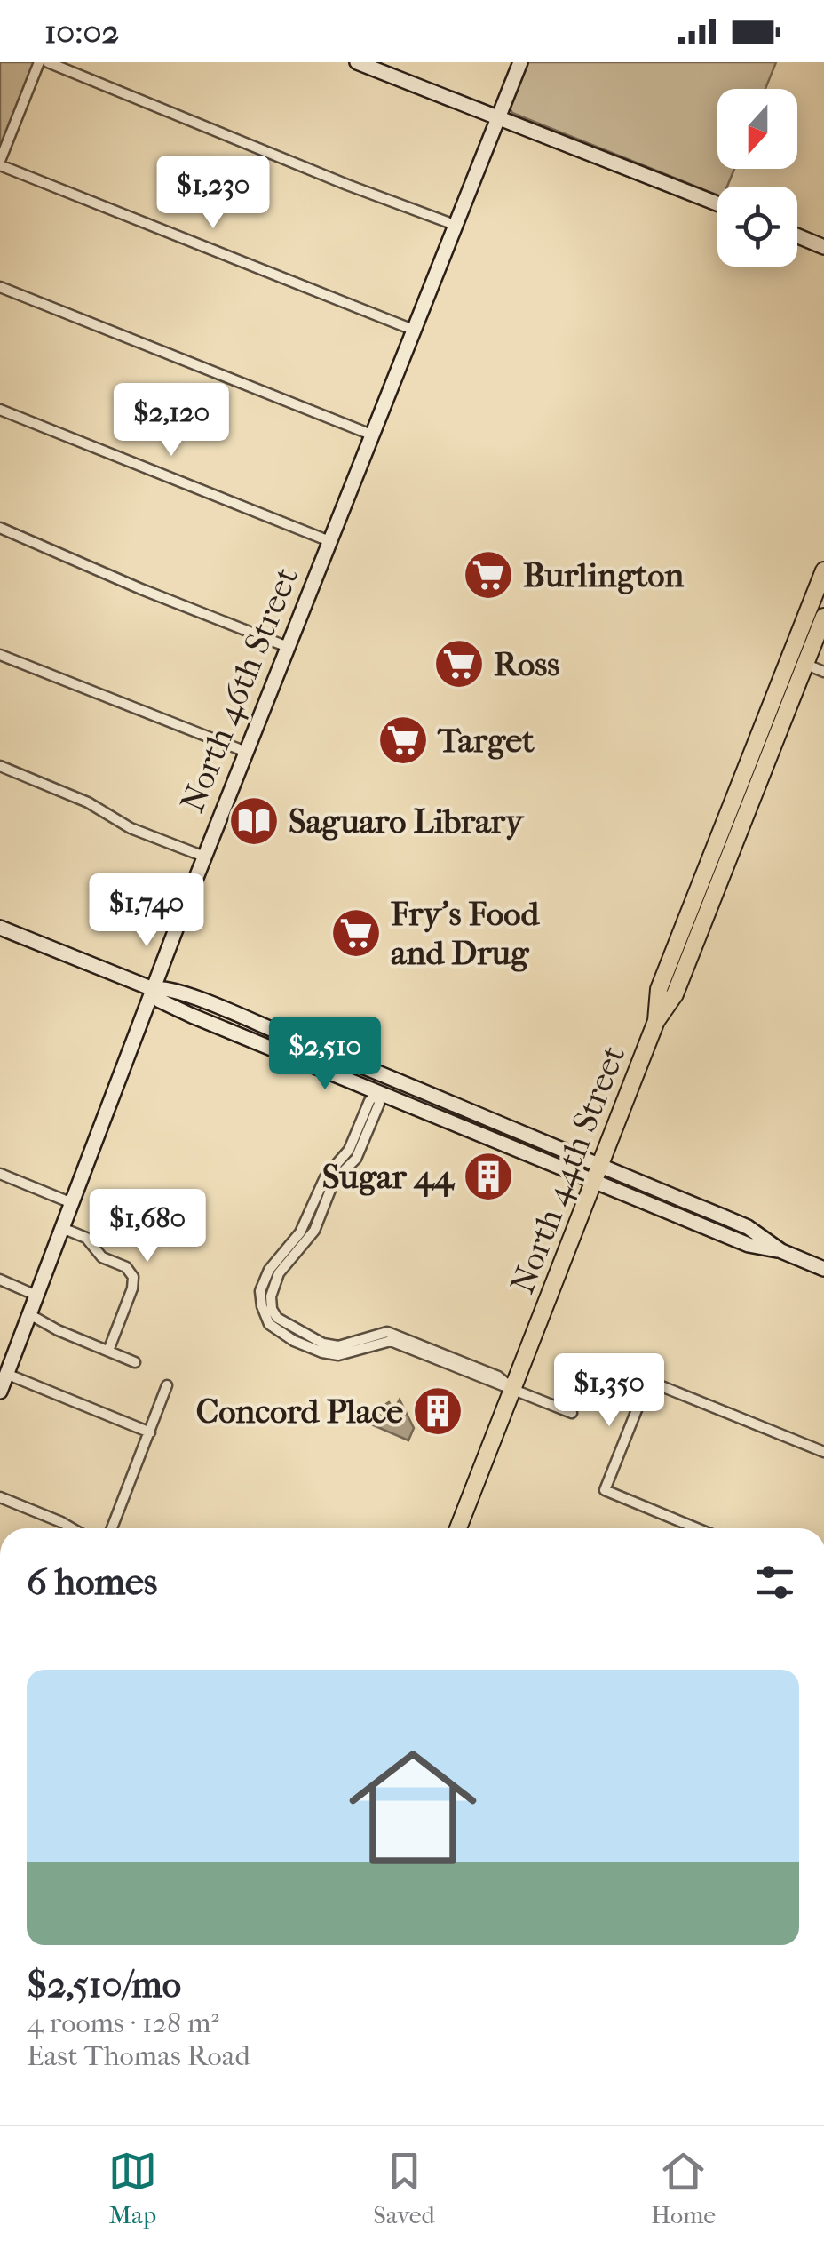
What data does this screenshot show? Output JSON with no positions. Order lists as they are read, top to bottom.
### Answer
{
  "streets": {
    "main road": ["North 44th Street"],
    "street": ["North 46th Street"]
  },
  "places": {
    "supermarket": [
      "Burlington",
      "Ross",
      "Target",
      "Fry's Food and Drug"
    ],
    "library": ["Saguaro Library"],
    "building": ["Sugar 44", "Concord Place"]
  },
  "north": "bottom",
  "page": {
    "status": "10:02",
    "price": [
      "$1,230",
      "$2,120",
      "$1,740",
      "$2,510",
      "$1,680",
      "$1,350"
    ],
    "heading": "6 homes",
    "list": [
      {
        "name": "$2,510/mo",
        "note": "4 rooms · 128 m² · East Thomas Road"
      }
    ],
    "tabs": ["Map", "Saved", "Home"]
  }
}
